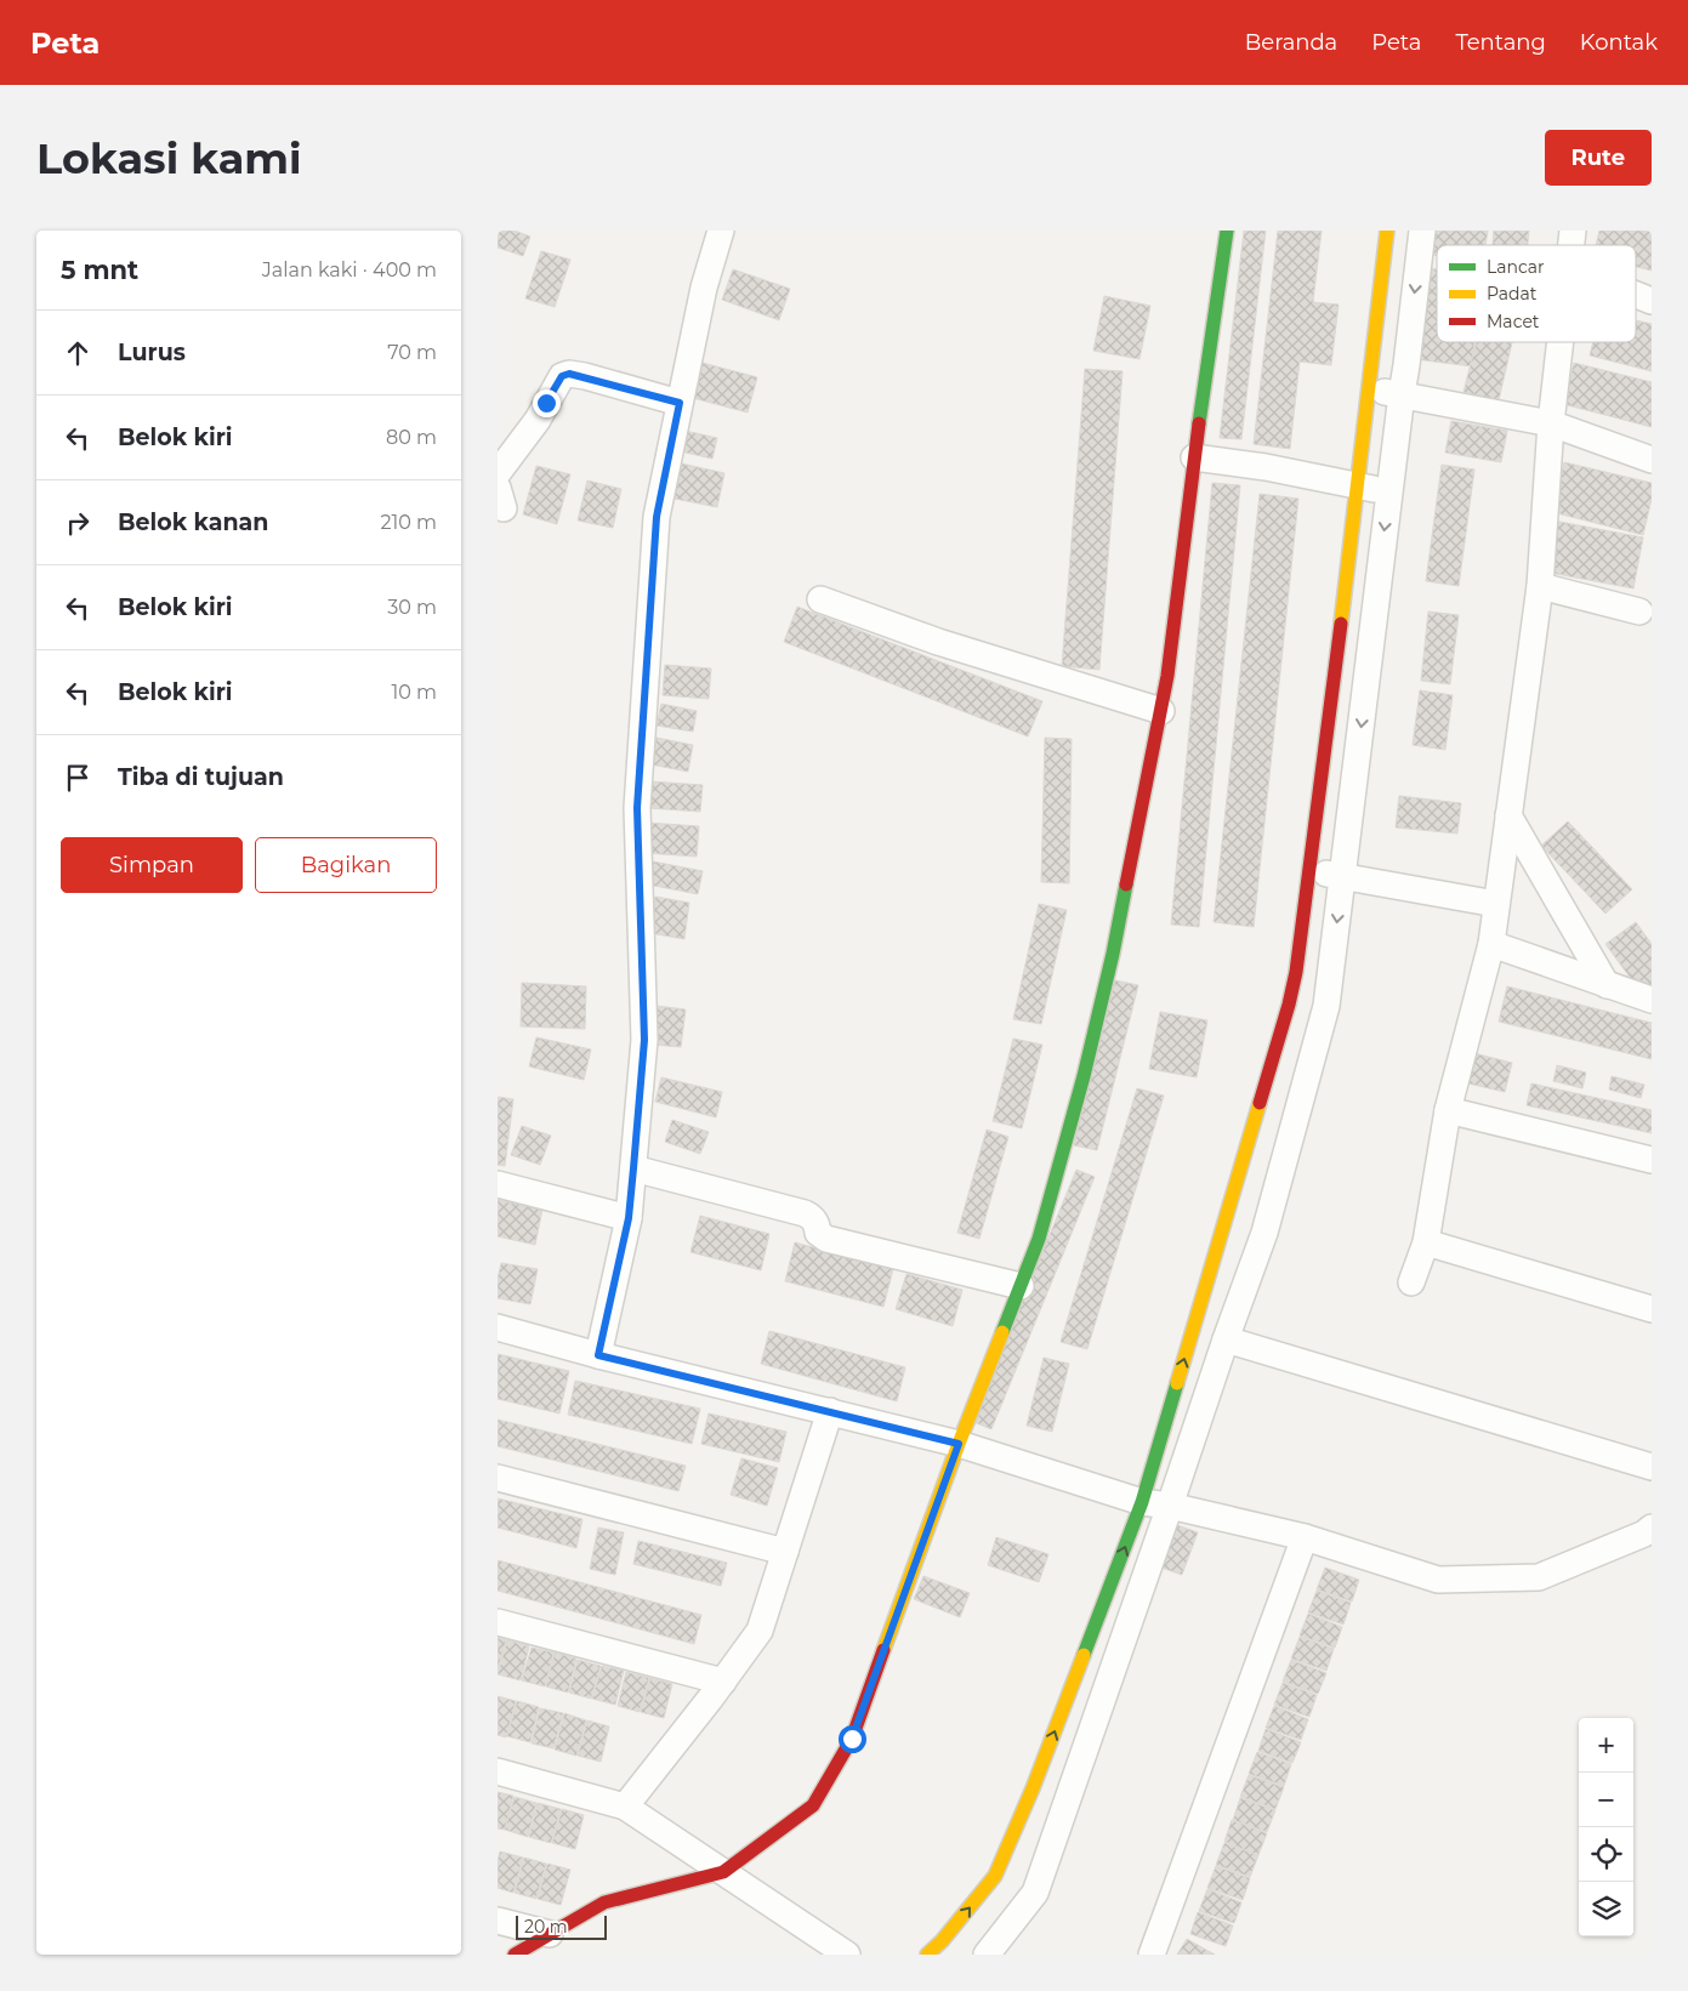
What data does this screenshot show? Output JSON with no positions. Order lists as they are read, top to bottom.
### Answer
{
  "legend": ["Lancar", "Padat", "Macet"],
  "scale_bar": "20 m",
  "page": {
    "header": "Peta",
    "nav": [
      "Beranda",
      "Peta",
      "Tentang",
      "Kontak"
    ],
    "buttons": [
      "Rute",
      ["Simpan", "Bagikan"]
    ],
    "title": "Lokasi kami",
    "heading": ["5 mnt", "Jalan kaki · 400 m"],
    "list": [
      ["Lurus", "70 m"],
      ["Belok kiri", "80 m"],
      ["Belok kanan", "210 m"],
      ["Belok kiri", "30 m"],
      ["Belok kiri", "10 m"],
      "Tiba di tujuan"
    ],
    "map_buttons": ["+", "−"],
    "scale": "20 m"
  }
}
